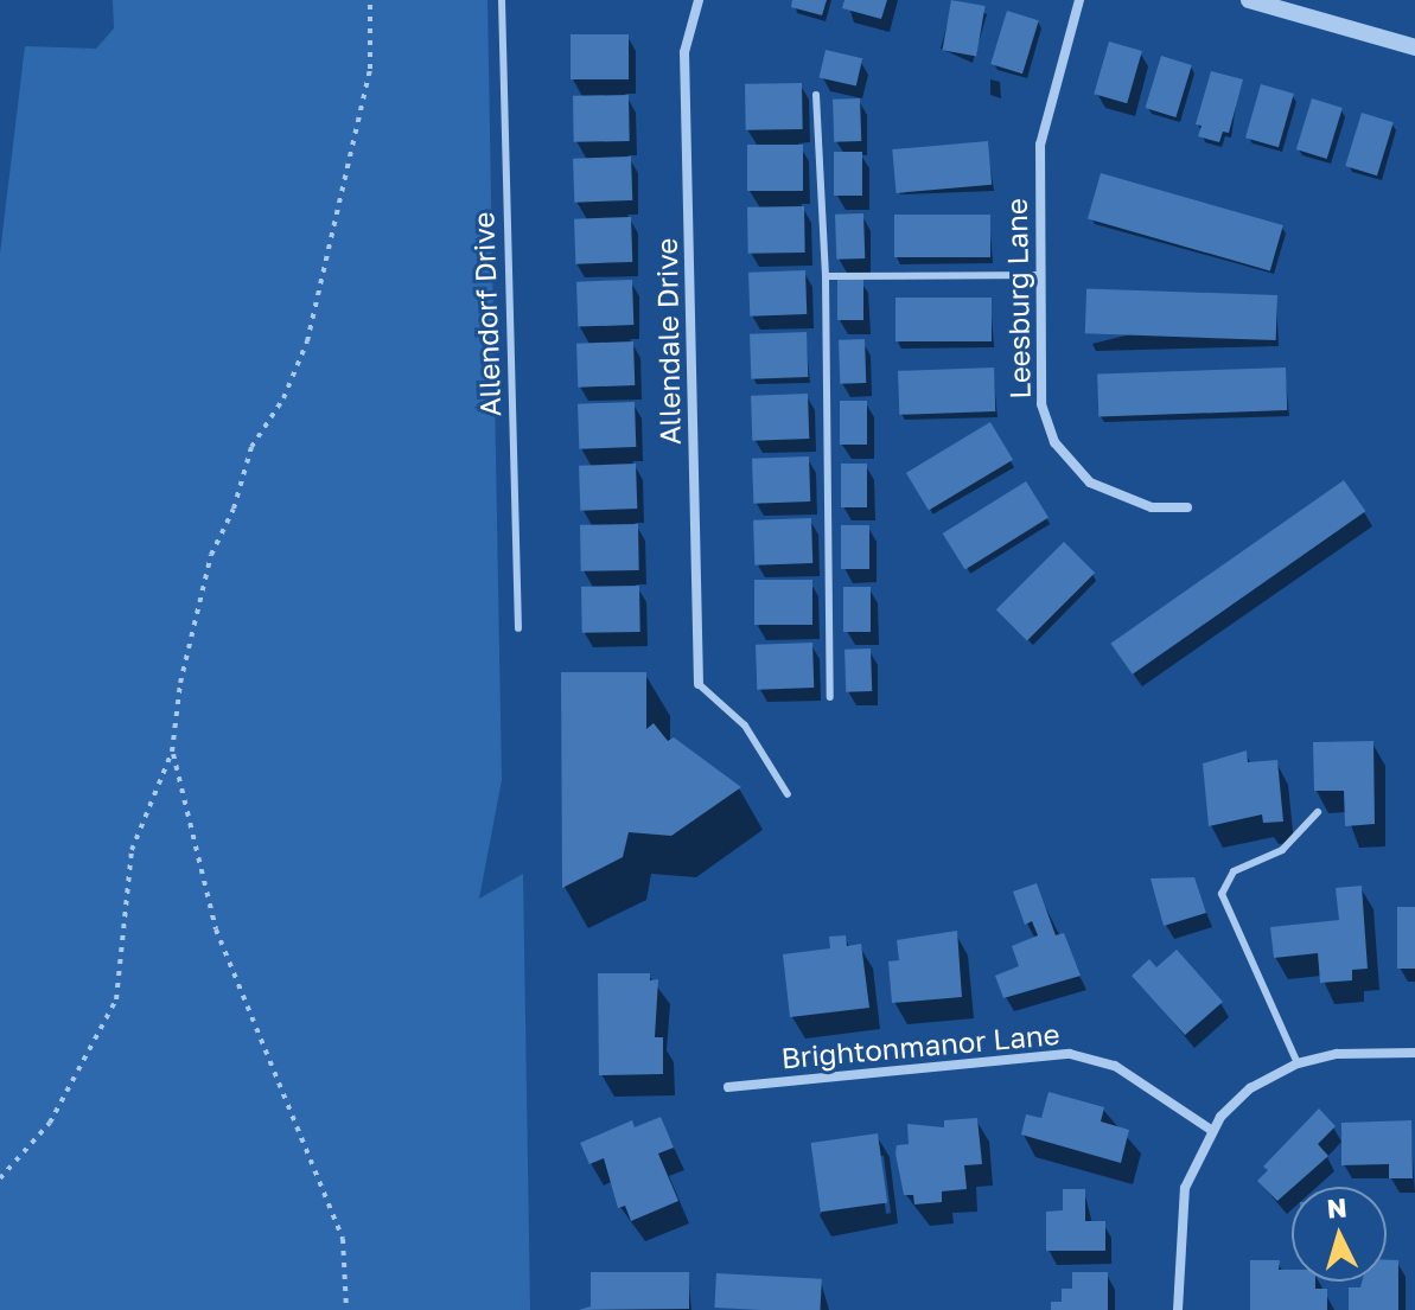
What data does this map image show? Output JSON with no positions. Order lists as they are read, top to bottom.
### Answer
{
  "streets": {
    "street": ["Leesburg Lane", "Allendale Drive", "Brightonmanor Lane"],
    "lane": ["Allendorf Drive"]
  },
  "north": "top"
}
